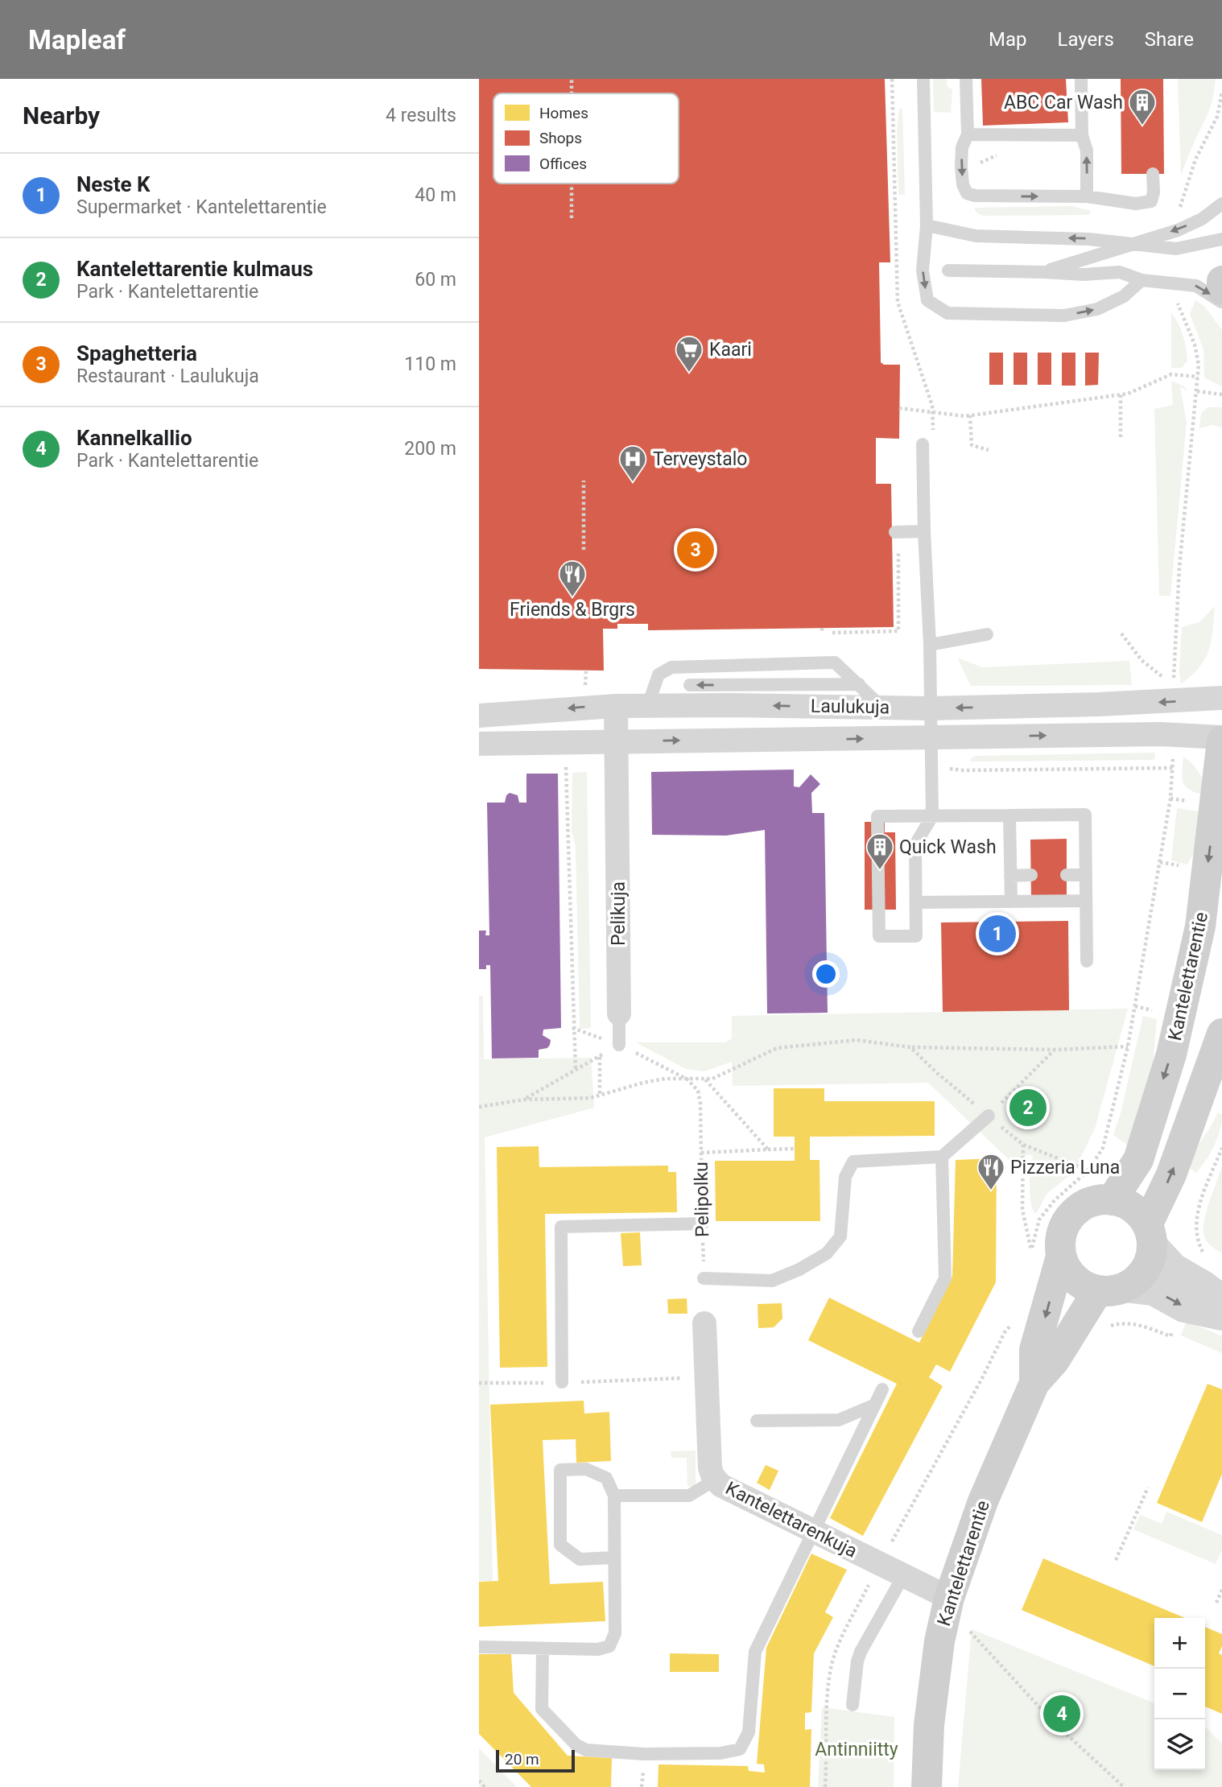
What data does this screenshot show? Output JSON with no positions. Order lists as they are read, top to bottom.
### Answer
{
  "streets": {
    "main road": ["Kantelettarentie"],
    "street": ["Laulukuja", "Pelikuja", "Kantelettarenkuja"],
    "path": ["Pelipolku"]
  },
  "crossings": [
    ["Laulukuja", "Pelikuja"],
    ["Laulukuja", "Kantelettarentie"],
    ["Kantelettarentie", "Kantelettarenkuja"]
  ],
  "parks": ["Antinniitty"],
  "places": {
    "building": ["ABC Car Wash", "Quick Wash"],
    "supermarket": ["Kaari"],
    "hospital": ["Terveystalo"],
    "restaurant": ["Friends & Brgrs", "Pizzeria Luna"]
  },
  "legend": ["Homes", "Shops", "Offices"],
  "scale_bar": "20 m",
  "page": {
    "header": "Mapleaf",
    "nav": ["Map", "Layers", "Share"],
    "heading": ["Nearby", "4 results"],
    "list": [
      {
        "mark": "1",
        "name": "Neste K",
        "note": "Supermarket · Kantelettarentie",
        "value": "40 m"
      },
      {
        "mark": "2",
        "name": "Kantelettarentie kulmaus",
        "note": "Park · Kantelettarentie",
        "value": "60 m"
      },
      {
        "mark": "3",
        "name": "Spaghetteria",
        "note": "Restaurant · Laulukuja",
        "value": "110 m"
      },
      {
        "mark": "4",
        "name": "Kannelkallio",
        "note": "Park · Kantelettarentie",
        "value": "200 m"
      }
    ],
    "pins": [
      "3",
      "1",
      "2",
      "4"
    ],
    "map_buttons": ["+", "−"],
    "scale": "20 m"
  }
}
